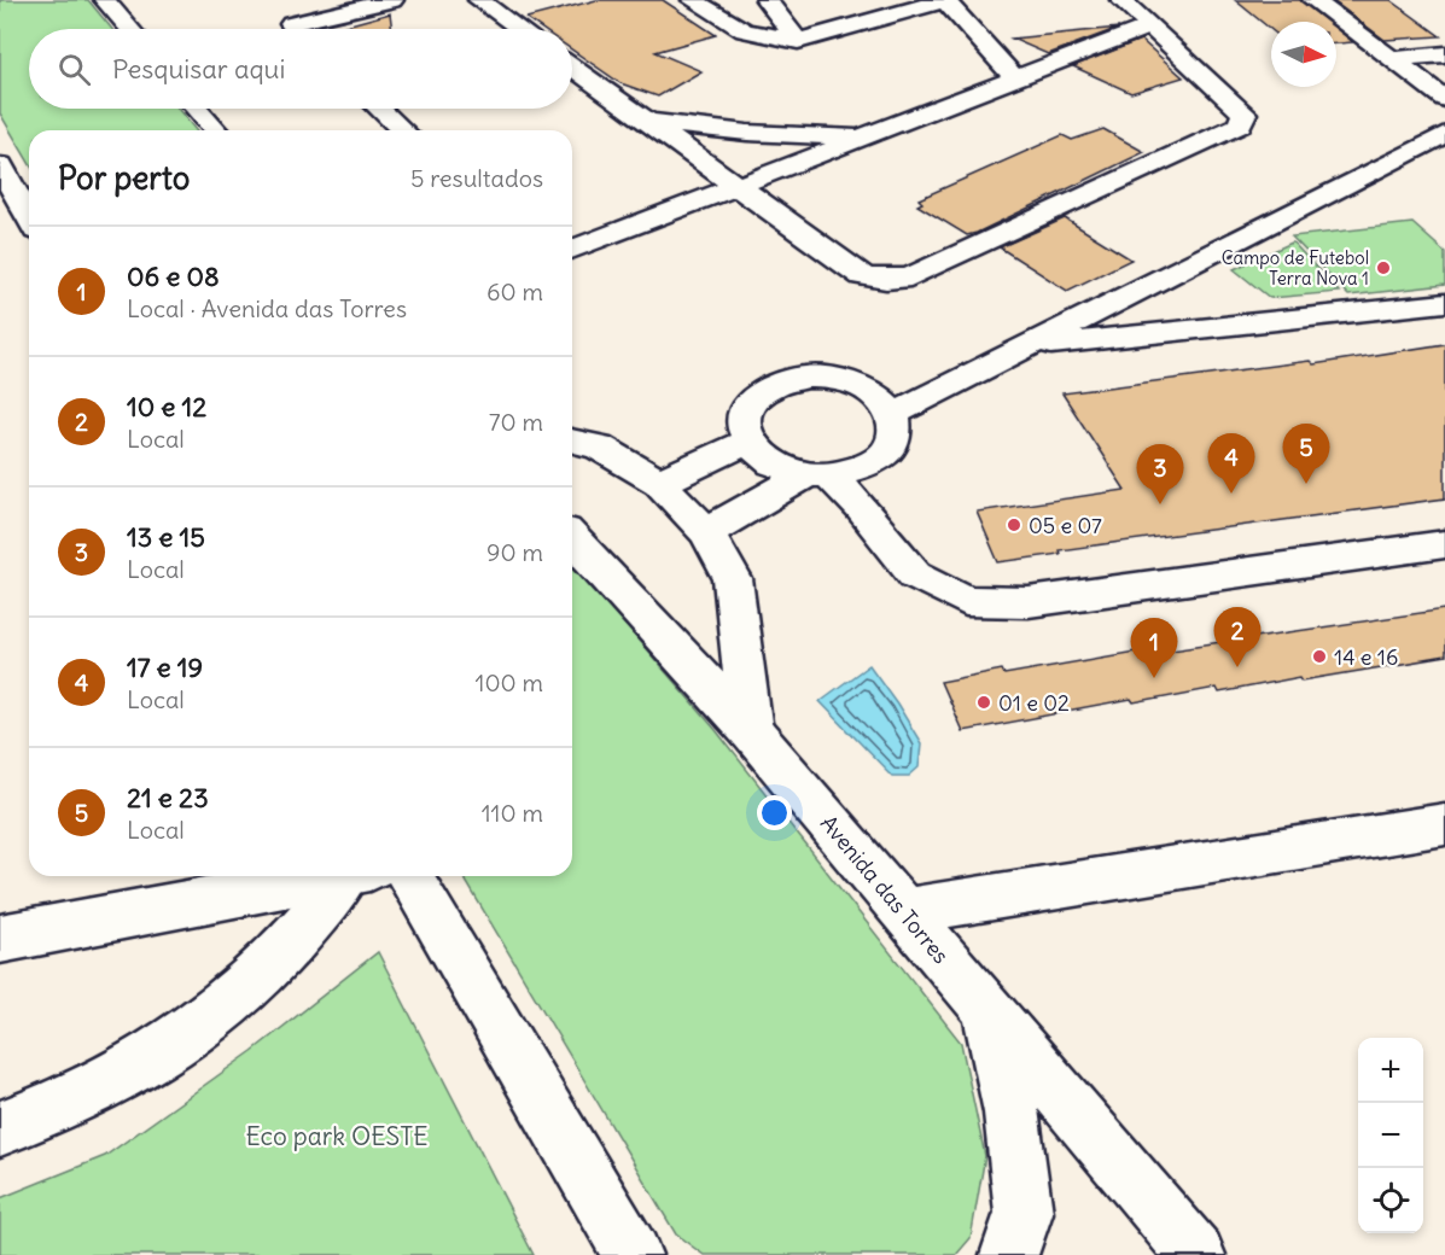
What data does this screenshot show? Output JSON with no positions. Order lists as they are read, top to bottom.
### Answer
{
  "streets": {
    "street": ["Avenida das Torres"]
  },
  "parks": ["Eco park OESTE"],
  "places": [
    "Campo de Futebol Terra Nova 1",
    "05 e 07",
    "14 e 16",
    "01 e 02"
  ],
  "north": "right",
  "page": {
    "search": "Pesquisar aqui",
    "heading": ["Por perto", "5 resultados"],
    "list": [
      {
        "mark": "1",
        "name": "06 e 08",
        "note": "Local · Avenida das Torres",
        "value": "60 m"
      },
      {
        "mark": "2",
        "name": "10 e 12",
        "note": "Local",
        "value": "70 m"
      },
      {
        "mark": "3",
        "name": "13 e 15",
        "note": "Local",
        "value": "90 m"
      },
      {
        "mark": "4",
        "name": "17 e 19",
        "note": "Local",
        "value": "100 m"
      },
      {
        "mark": "5",
        "name": "21 e 23",
        "note": "Local",
        "value": "110 m"
      }
    ],
    "pins": [
      "5",
      "4",
      "3",
      "2",
      "1"
    ],
    "map_buttons": ["+", "−"]
  }
}
